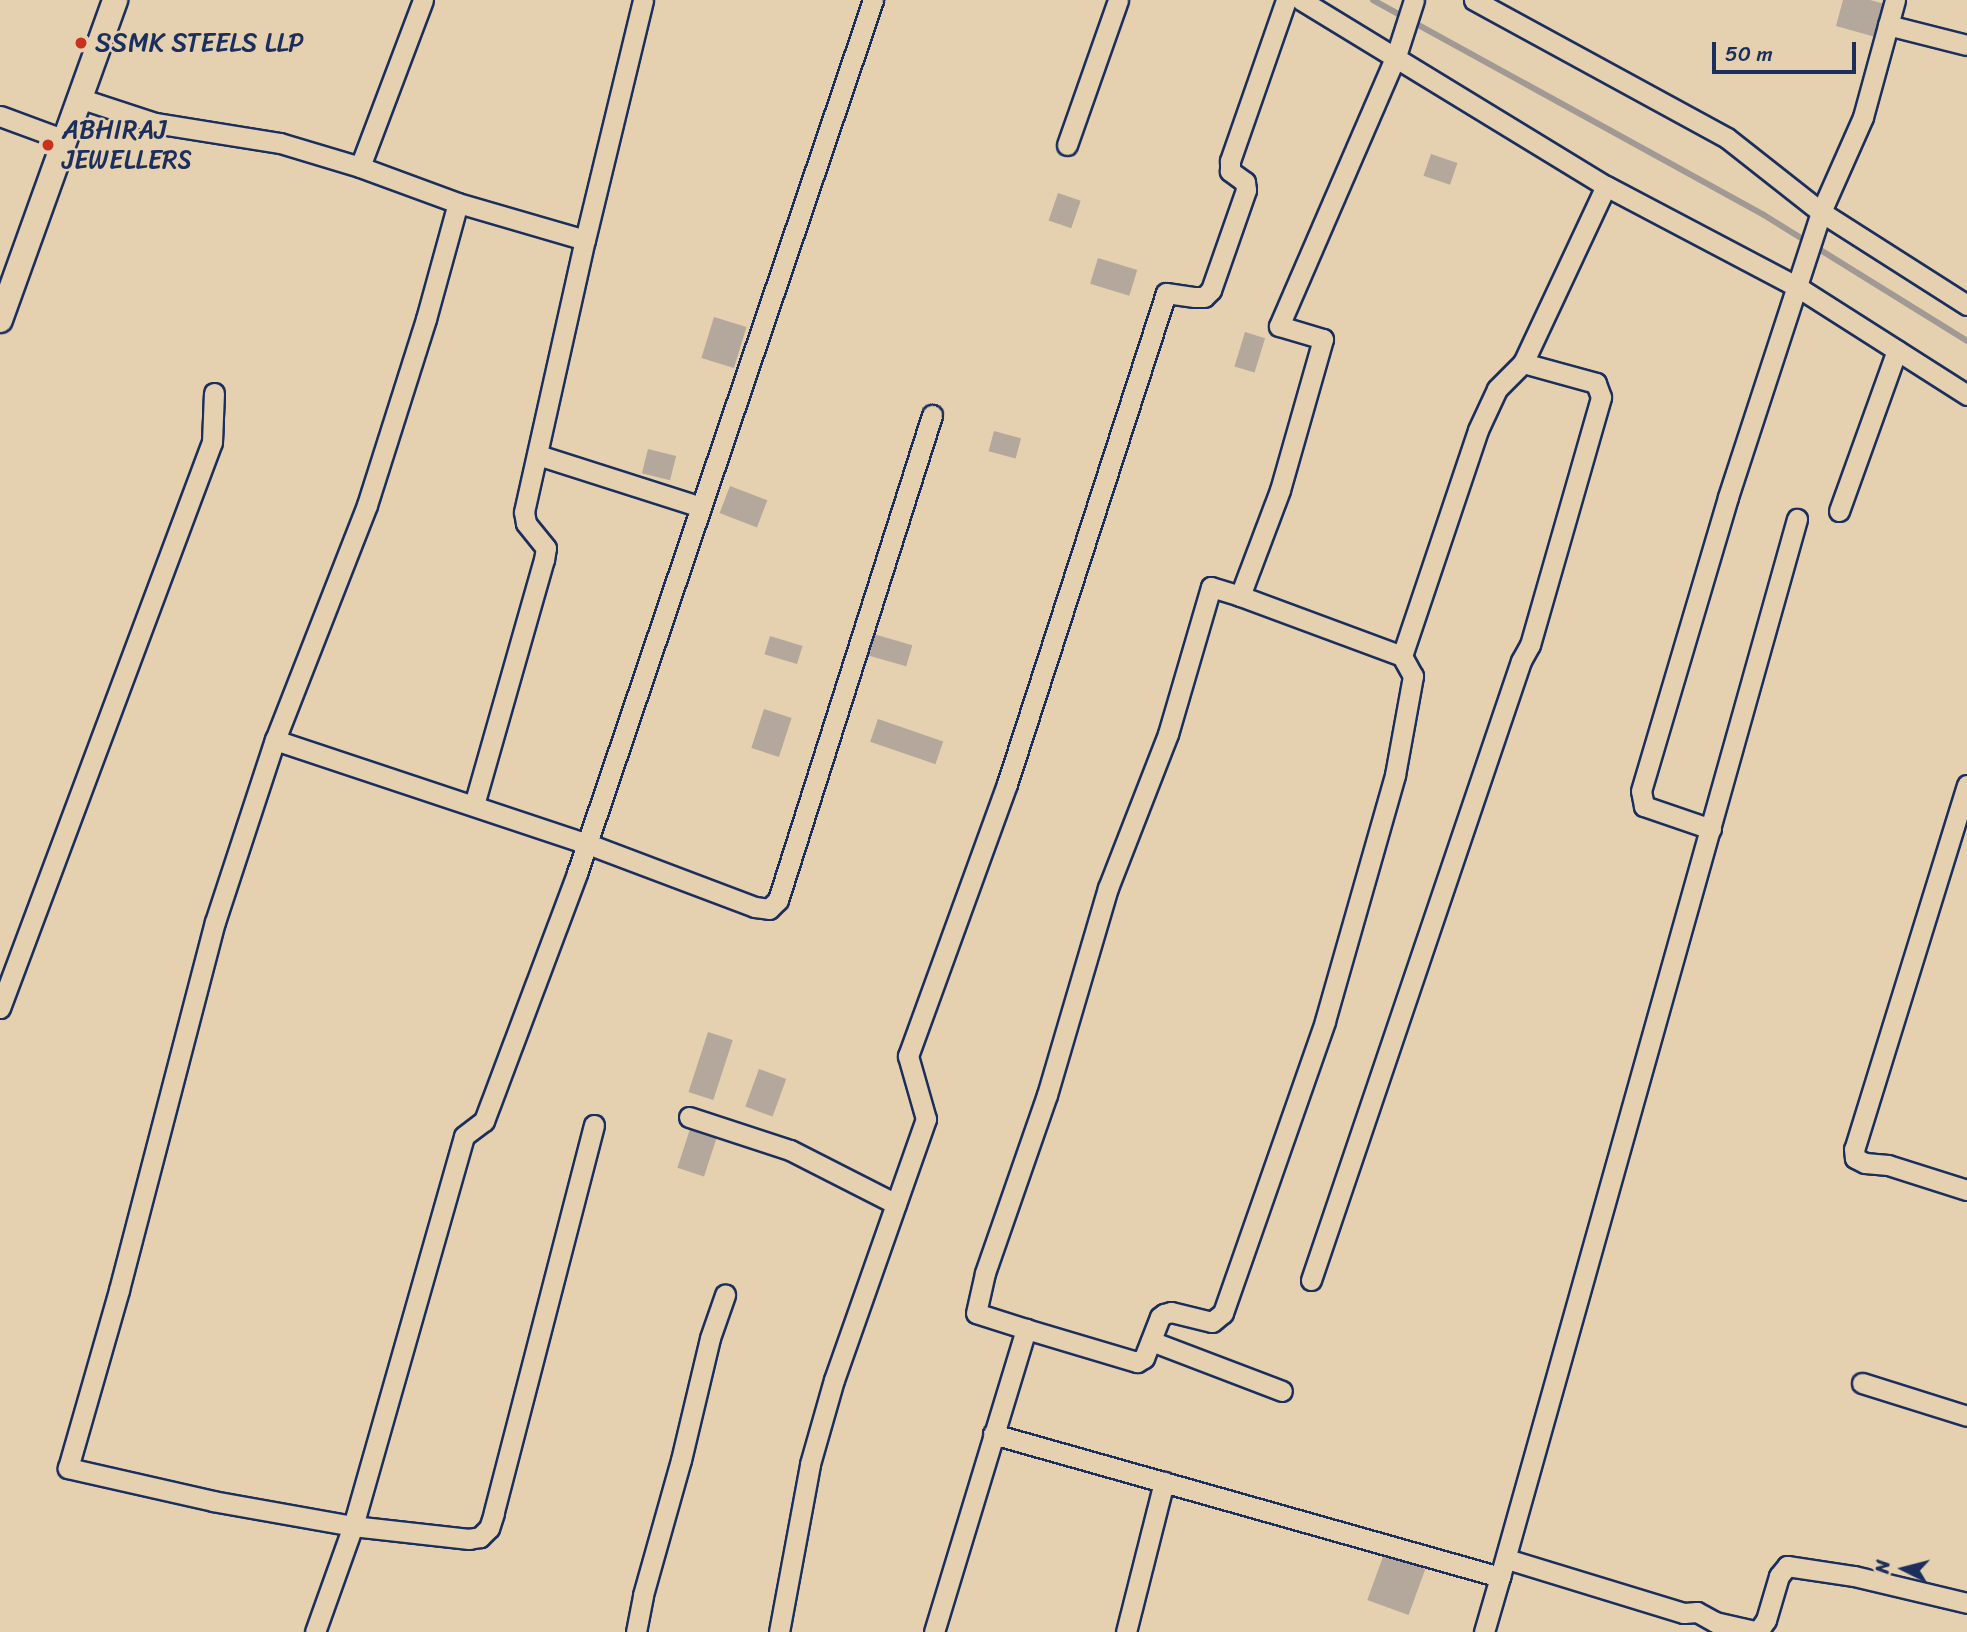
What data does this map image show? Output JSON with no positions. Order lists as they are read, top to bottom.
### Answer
{
  "places": ["SSMK STEELS LLP", "ABHIRAJ JEWELLERS"],
  "scale_bar": "50 m",
  "north": "left"
}
